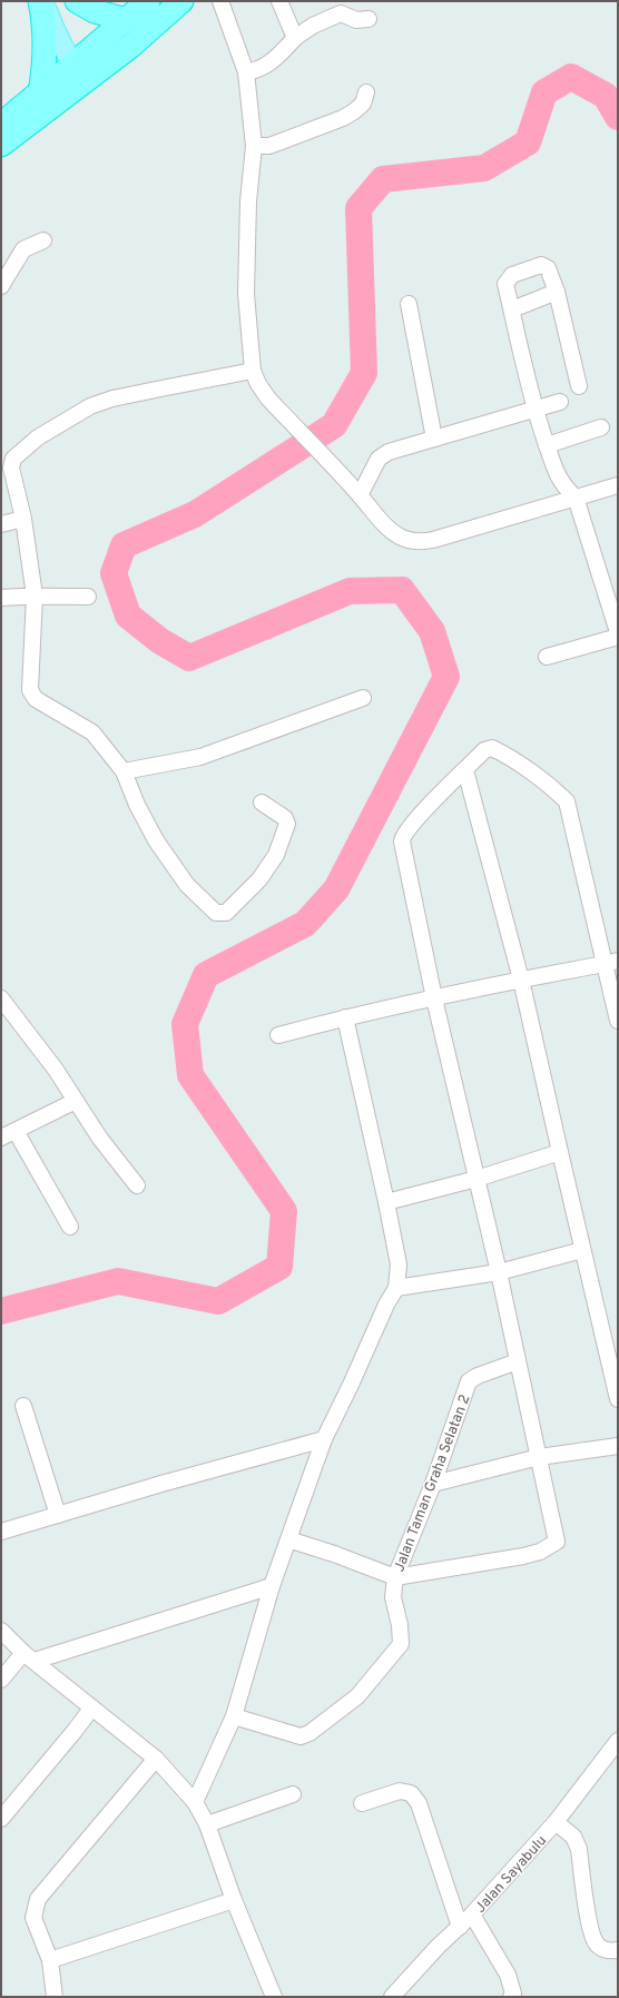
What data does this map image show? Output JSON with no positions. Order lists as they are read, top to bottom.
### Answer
{
  "streets": {
    "street": ["Jalan Taman Graha Selatan 2", "Jalan Sayabulu"]
  }
}
